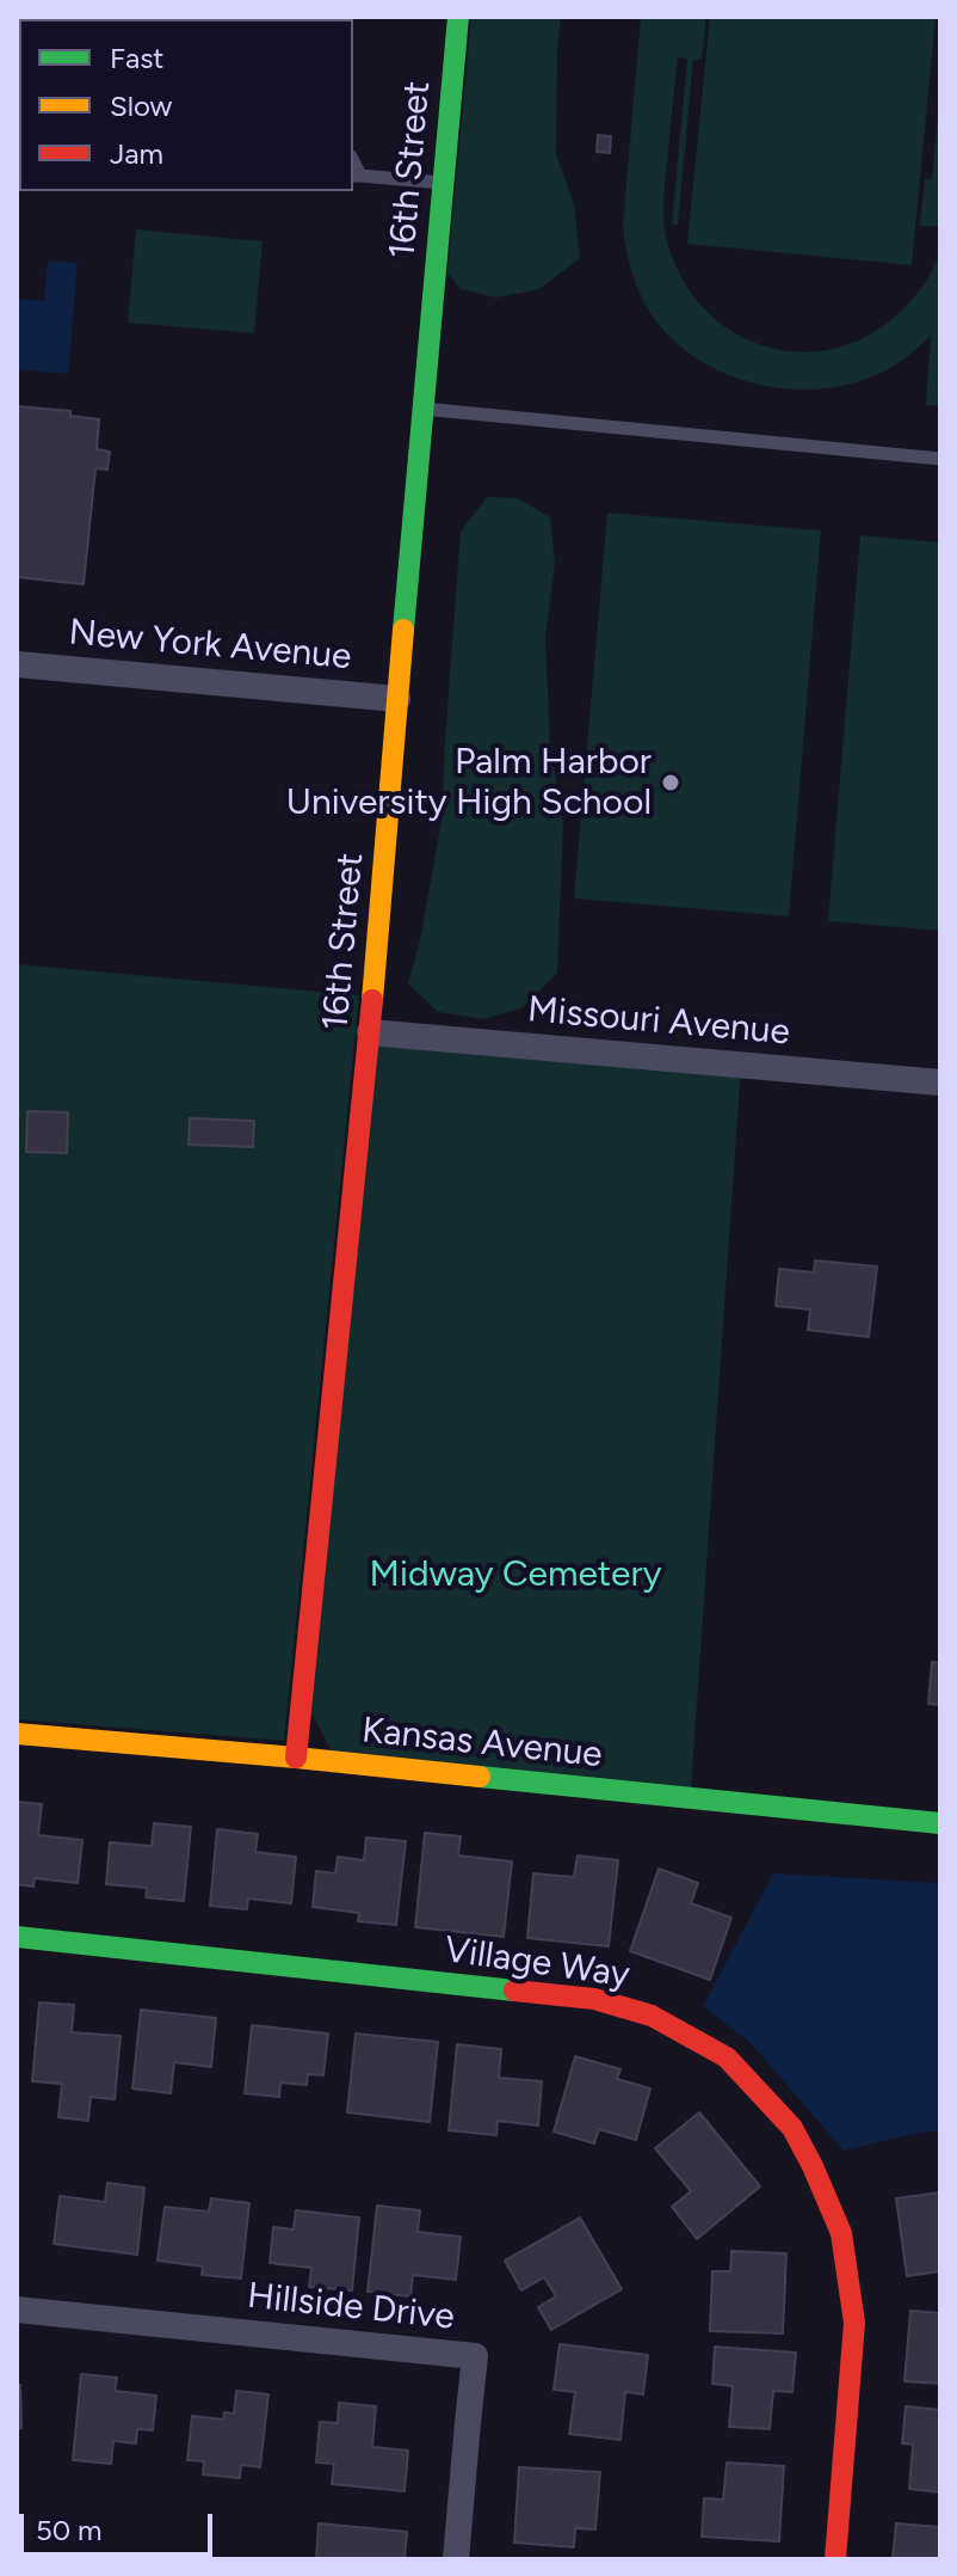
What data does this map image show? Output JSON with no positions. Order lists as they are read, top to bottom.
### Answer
{
  "streets": {
    "street": [
      "16th Street",
      "New York Avenue",
      "Missouri Avenue",
      "Kansas Avenue",
      "Village Way",
      "Hillside Drive"
    ]
  },
  "crossings": [
    ["16th Street", "New York Avenue"],
    ["16th Street", "Missouri Avenue"],
    ["16th Street", "Kansas Avenue"]
  ],
  "parks": ["Midway Cemetery"],
  "places": ["Palm Harbor University High School"],
  "legend": ["Fast", "Slow", "Jam"],
  "scale_bar": "50 m"
}
